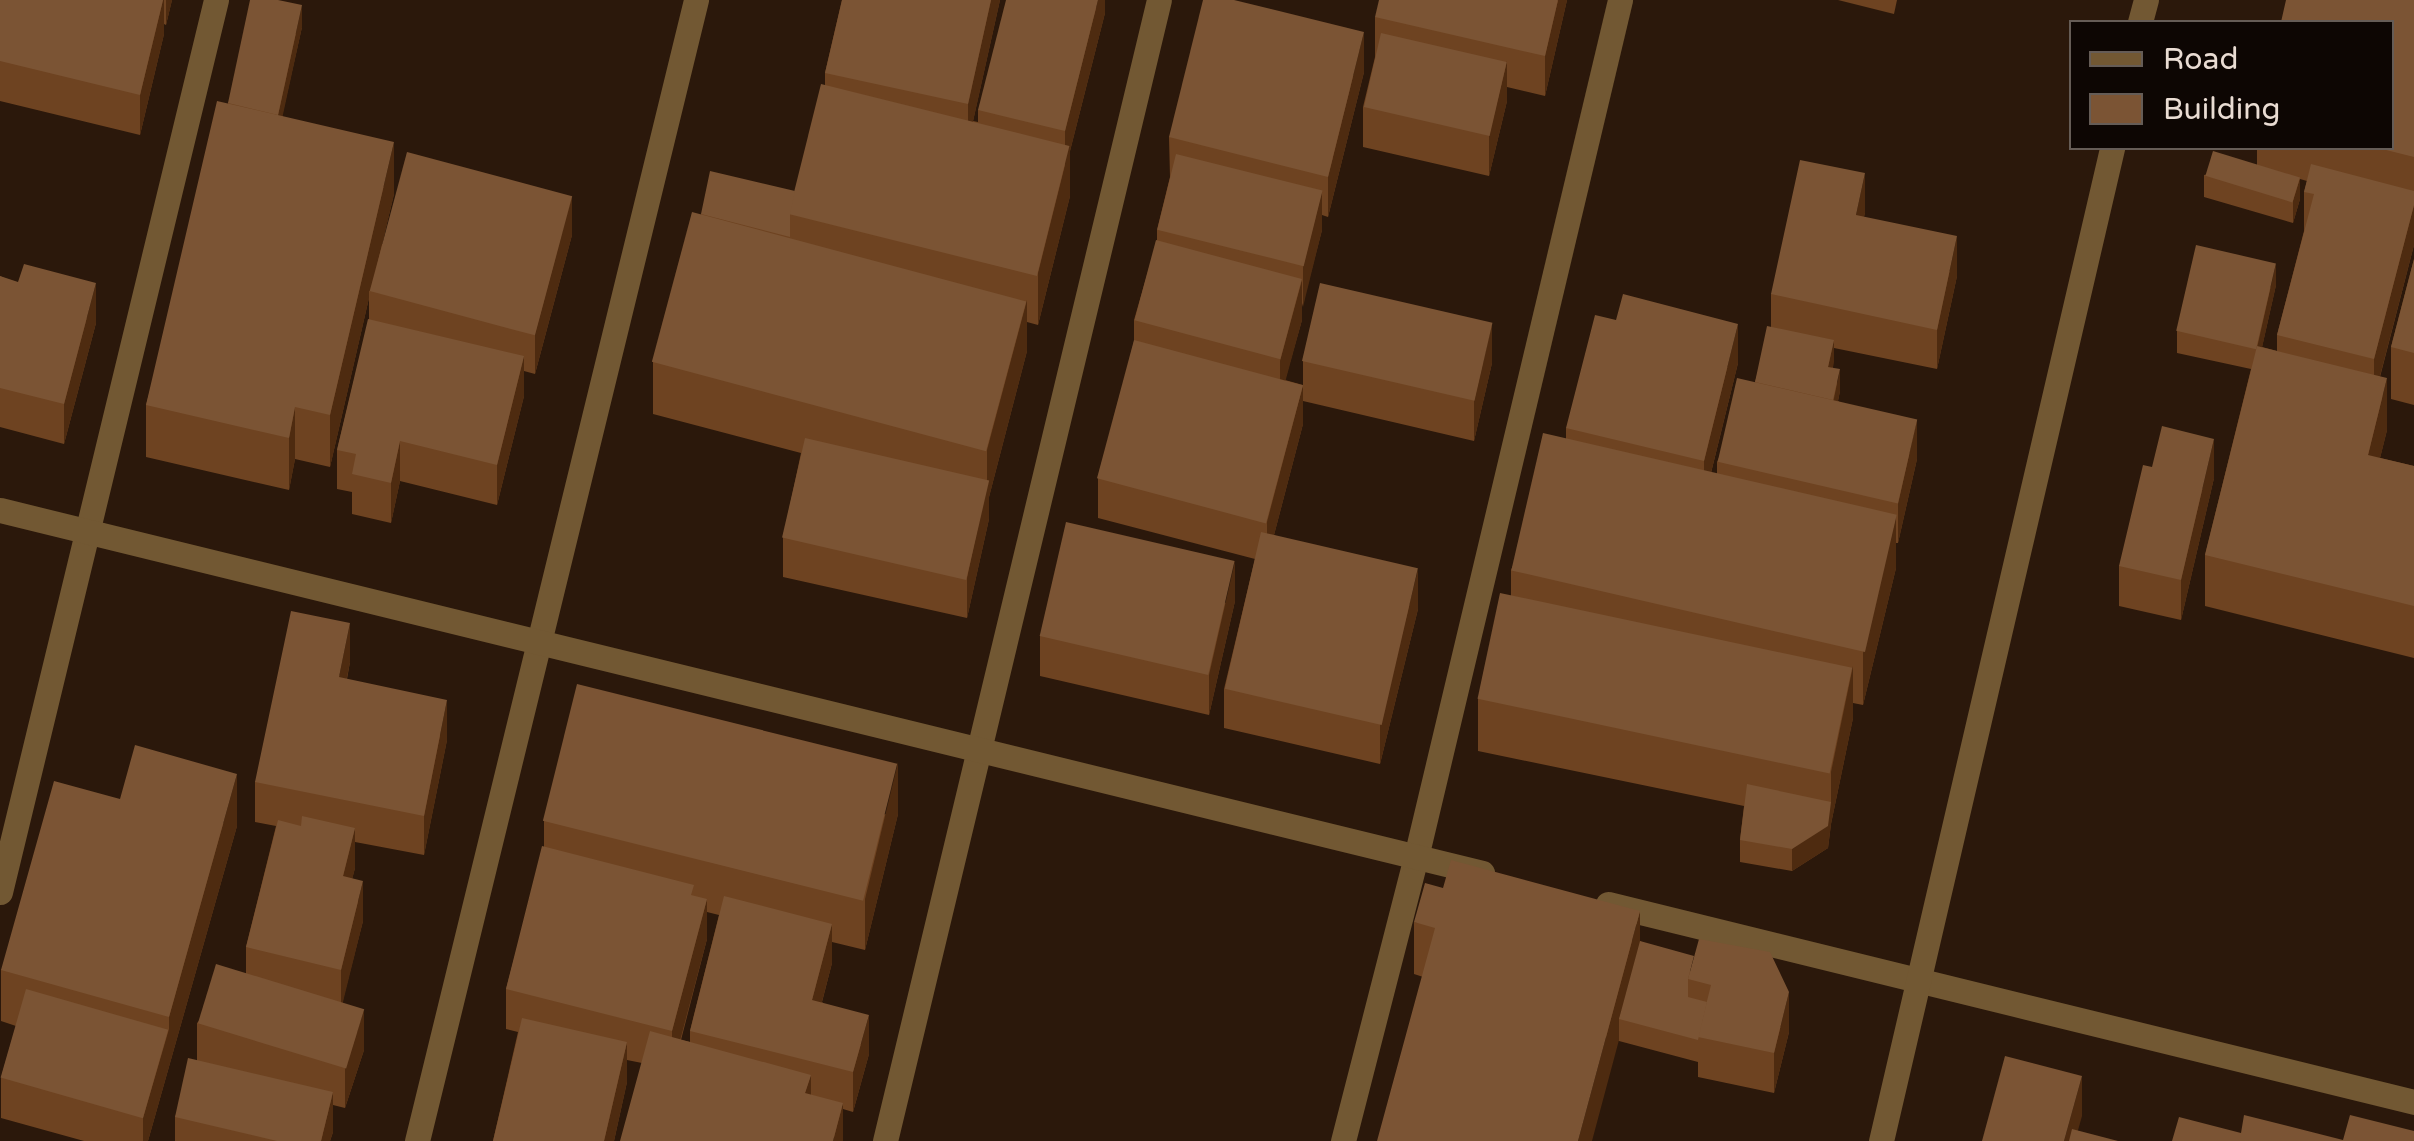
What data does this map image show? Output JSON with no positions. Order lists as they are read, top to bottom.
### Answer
{
  "legend": ["Road", "Building"]
}
